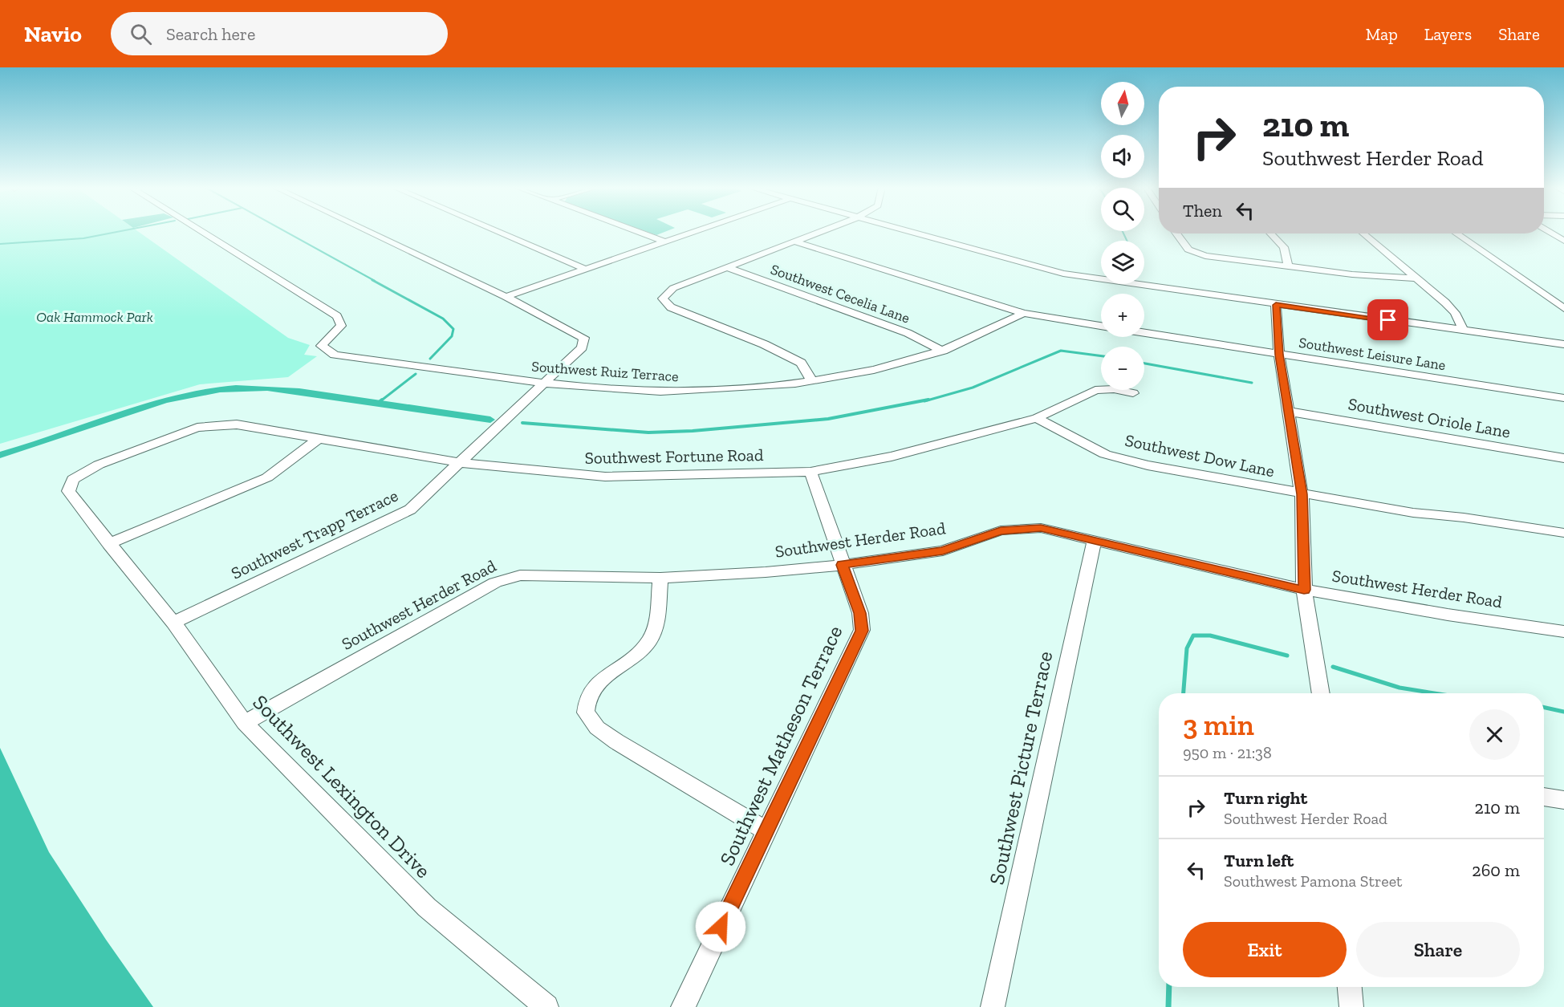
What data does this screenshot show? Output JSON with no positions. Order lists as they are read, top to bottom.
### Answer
{
  "streets": {
    "street": [
      "Southwest Cecelia Lane",
      "Southwest Leisure Lane",
      "Southwest Ruiz Terrace",
      "Southwest Oriole Lane",
      "Southwest Dow Lane",
      "Southwest Fortune Road",
      "Southwest Trapp Terrace",
      "Southwest Herder Road",
      "Southwest Matheson Terrace",
      "Southwest Picture Terrace",
      "Southwest Lexington Drive"
    ]
  },
  "crossings": [
    ["Southwest Cecelia Lane", "Southwest Ruiz Terrace"],
    ["Southwest Ruiz Terrace", "Southwest Trapp Terrace"],
    ["Southwest Dow Lane", "Southwest Fortune Road"],
    ["Southwest Fortune Road", "Southwest Trapp Terrace"],
    ["Southwest Fortune Road", "Southwest Matheson Terrace"],
    ["Southwest Fortune Road", "Southwest Lexington Drive"],
    ["Southwest Trapp Terrace", "Southwest Lexington Drive"],
    ["Southwest Herder Road", "Southwest Matheson Terrace"],
    ["Southwest Herder Road", "Southwest Picture Terrace"],
    ["Southwest Herder Road", "Southwest Lexington Drive"]
  ],
  "parks": ["Oak Hammock Park"],
  "north": "top",
  "page": {
    "header": "Navio",
    "search": "Search here",
    "nav": ["Map", "Layers", "Share"],
    "map_buttons": ["+", "−"],
    "turn": ["210 m", "Southwest Herder Road"],
    "then": "Then",
    "heading": ["3 min", "950 m · 21:38"],
    "list": [
      {
        "name": "Turn right",
        "note": "Southwest Herder Road",
        "value": "210 m"
      },
      {
        "name": "Turn left",
        "note": "Southwest Pamona Street",
        "value": "260 m"
      }
    ],
    "buttons": ["Exit", "Share"]
  }
}
